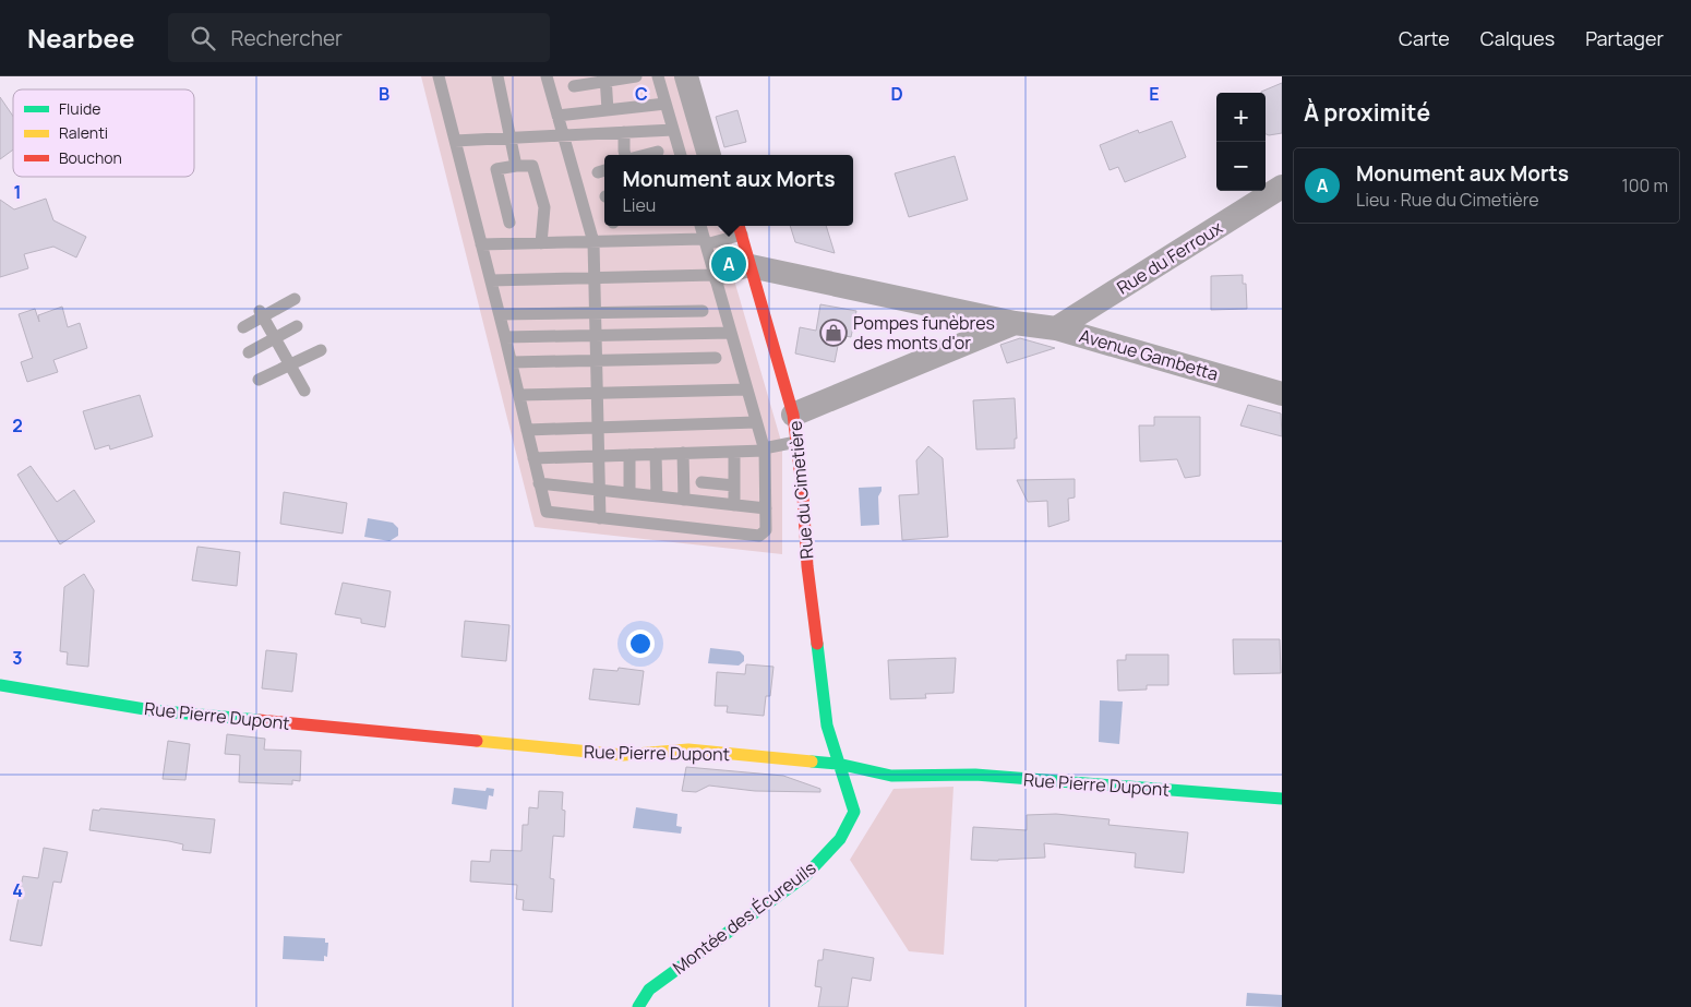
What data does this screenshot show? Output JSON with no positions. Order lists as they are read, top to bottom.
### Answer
{
  "streets": {
    "street": [
      "Rue du Ferroux",
      "Avenue Gambetta",
      "Rue du Cimetière",
      "Rue Pierre Dupont",
      "Montée des Écureuils"
    ]
  },
  "crossings": [
    ["Rue du Ferroux", "Avenue Gambetta"],
    ["Avenue Gambetta", "Rue du Cimetière"],
    ["Rue du Cimetière", "Rue Pierre Dupont"],
    ["Rue du Cimetière", "Montée des Écureuils"],
    ["Rue Pierre Dupont", "Montée des Écureuils"]
  ],
  "places": {
    "shop": ["Pompes funèbres des monts d'or"]
  },
  "legend": ["Fluide", "Ralenti", "Bouchon"],
  "page": {
    "header": "Nearbee",
    "search": "Rechercher",
    "nav": ["Carte", "Calques", "Partager"],
    "heading": "À proximité",
    "map_buttons": ["+", "−"],
    "list": [
      {
        "mark": "A",
        "name": "Monument aux Morts",
        "note": "Lieu · Rue du Cimetière",
        "value": "100 m"
      }
    ],
    "popup": ["Monument aux Morts", "Lieu"],
    "pins": "A"
  },
  "grid": {
    "columns": [
      "B",
      "C",
      "D",
      "E"
    ],
    "rows": [
      "1",
      "2",
      "3",
      "4"
    ]
  }
}
